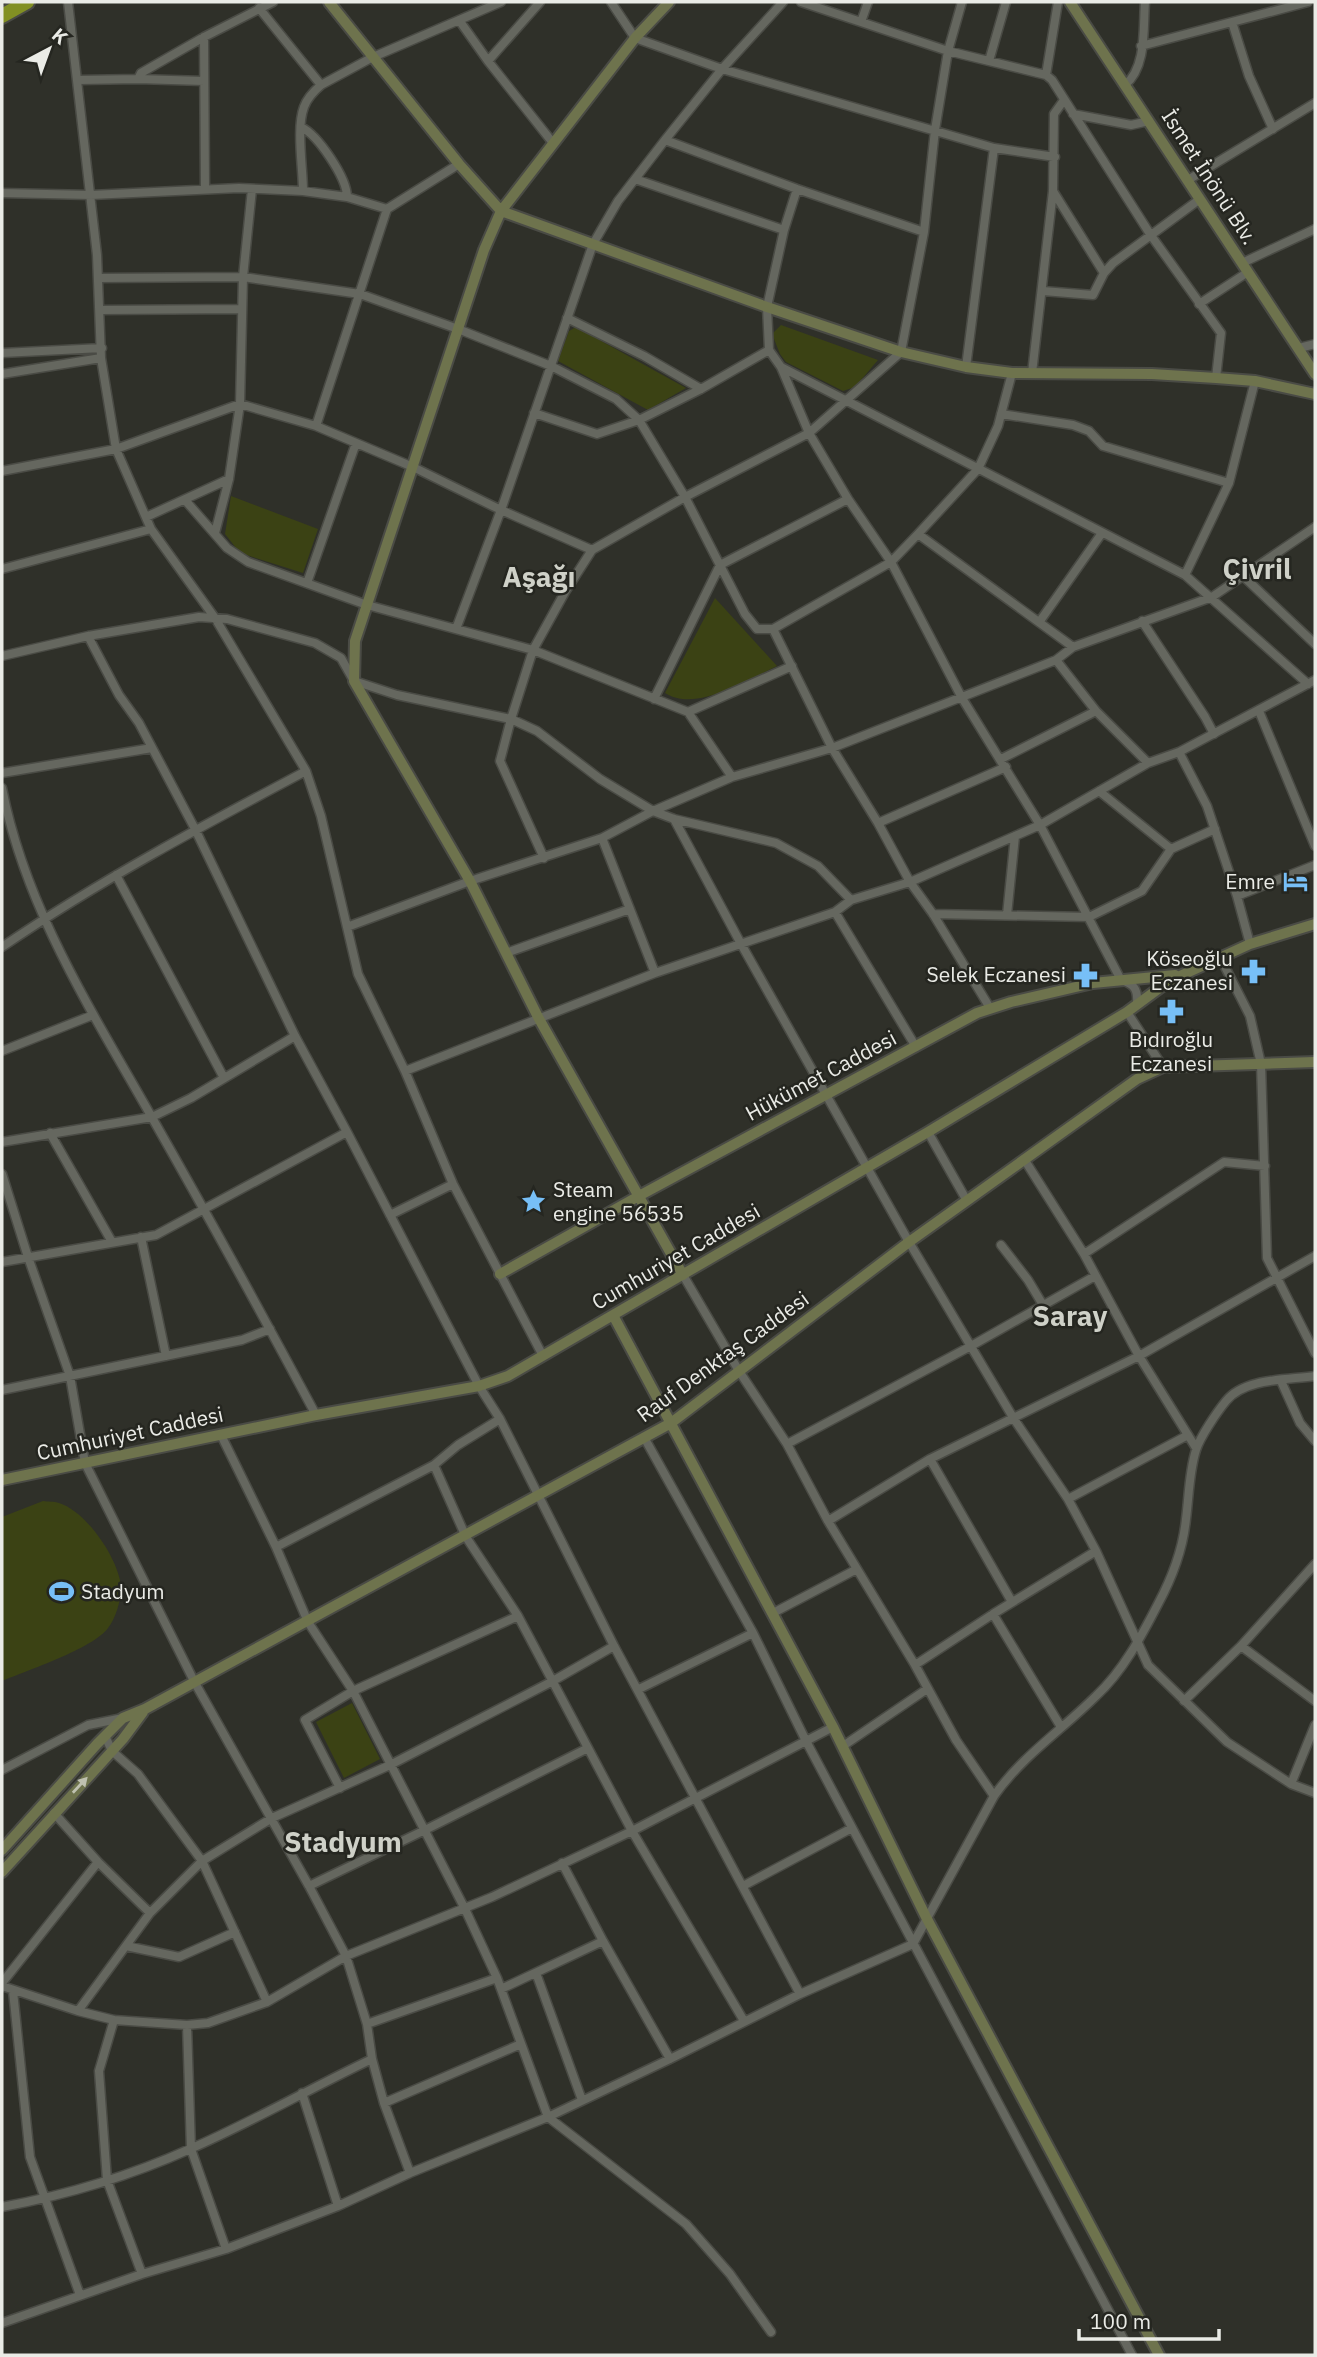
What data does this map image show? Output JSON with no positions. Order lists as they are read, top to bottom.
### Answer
{
  "streets": {
    "street": [
      "İsmet İnönü Blv.",
      "Hükümet Caddesi",
      "Cumhuriyet Caddesi",
      "Rauf Denktaş Caddesi"
    ]
  },
  "crossings": [
    ["Hükümet Caddesi", "Cumhuriyet Caddesi"]
  ],
  "districts": [
    "Çivril",
    "Aşağı",
    "Saray",
    "Stadyum"
  ],
  "places": {
    "hotel": ["Emre"],
    "pharmacy": ["Köseoğlu Eczanesi", "Selek Eczanesi", "Bıdıroğlu Eczanesi"],
    "place": ["Steam engine 56535"],
    "sports": ["Stadyum"]
  },
  "scale_bar": "100 m",
  "north": "top right"
}
